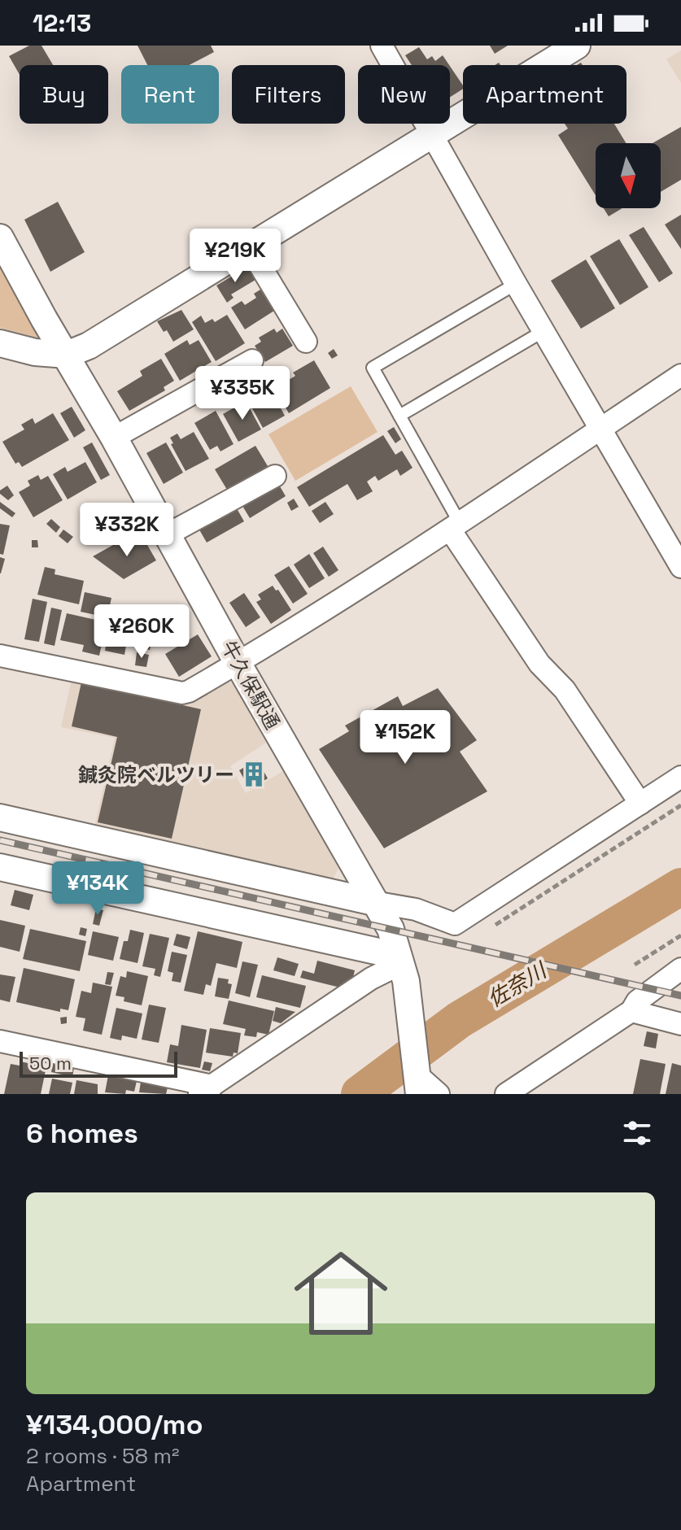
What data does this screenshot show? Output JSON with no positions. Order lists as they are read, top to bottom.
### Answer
{
  "streets": {
    "street": ["牛久保駅通"]
  },
  "water": ["佐奈川"],
  "places": {
    "building": ["鍼灸院ベルツリー"]
  },
  "scale_bar": "50 m",
  "north": "bottom",
  "page": {
    "status": "12:13",
    "chip": [
      "Buy",
      "Rent",
      "Filters",
      "New",
      "Apartment"
    ],
    "price": [
      "¥219K",
      "¥335K",
      "¥332K",
      "¥260K",
      "¥152K",
      "¥134K"
    ],
    "scale": "50 m",
    "heading": "6 homes",
    "list": [
      {
        "name": "¥134,000/mo",
        "note": "2 rooms · 58 m² · Apartment"
      }
    ]
  }
}
